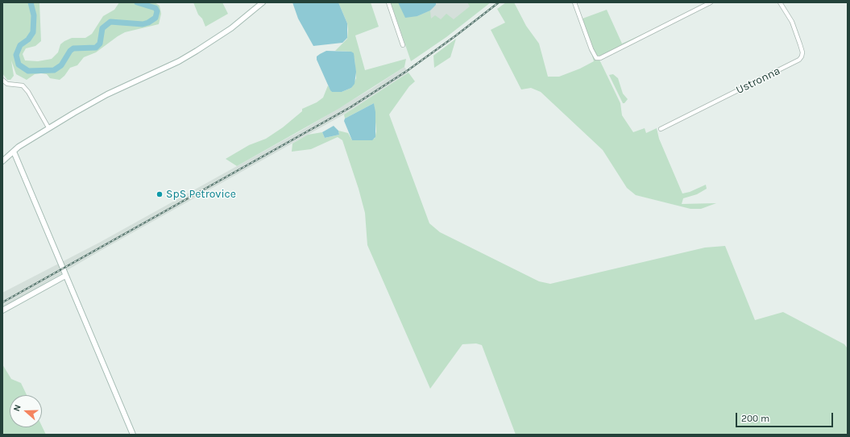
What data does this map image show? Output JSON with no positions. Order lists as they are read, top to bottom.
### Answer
{
  "streets": {
    "street": ["Ustronna"]
  },
  "places": ["SpS Petrovice"],
  "scale_bar": "200 m",
  "north": "left"
}
